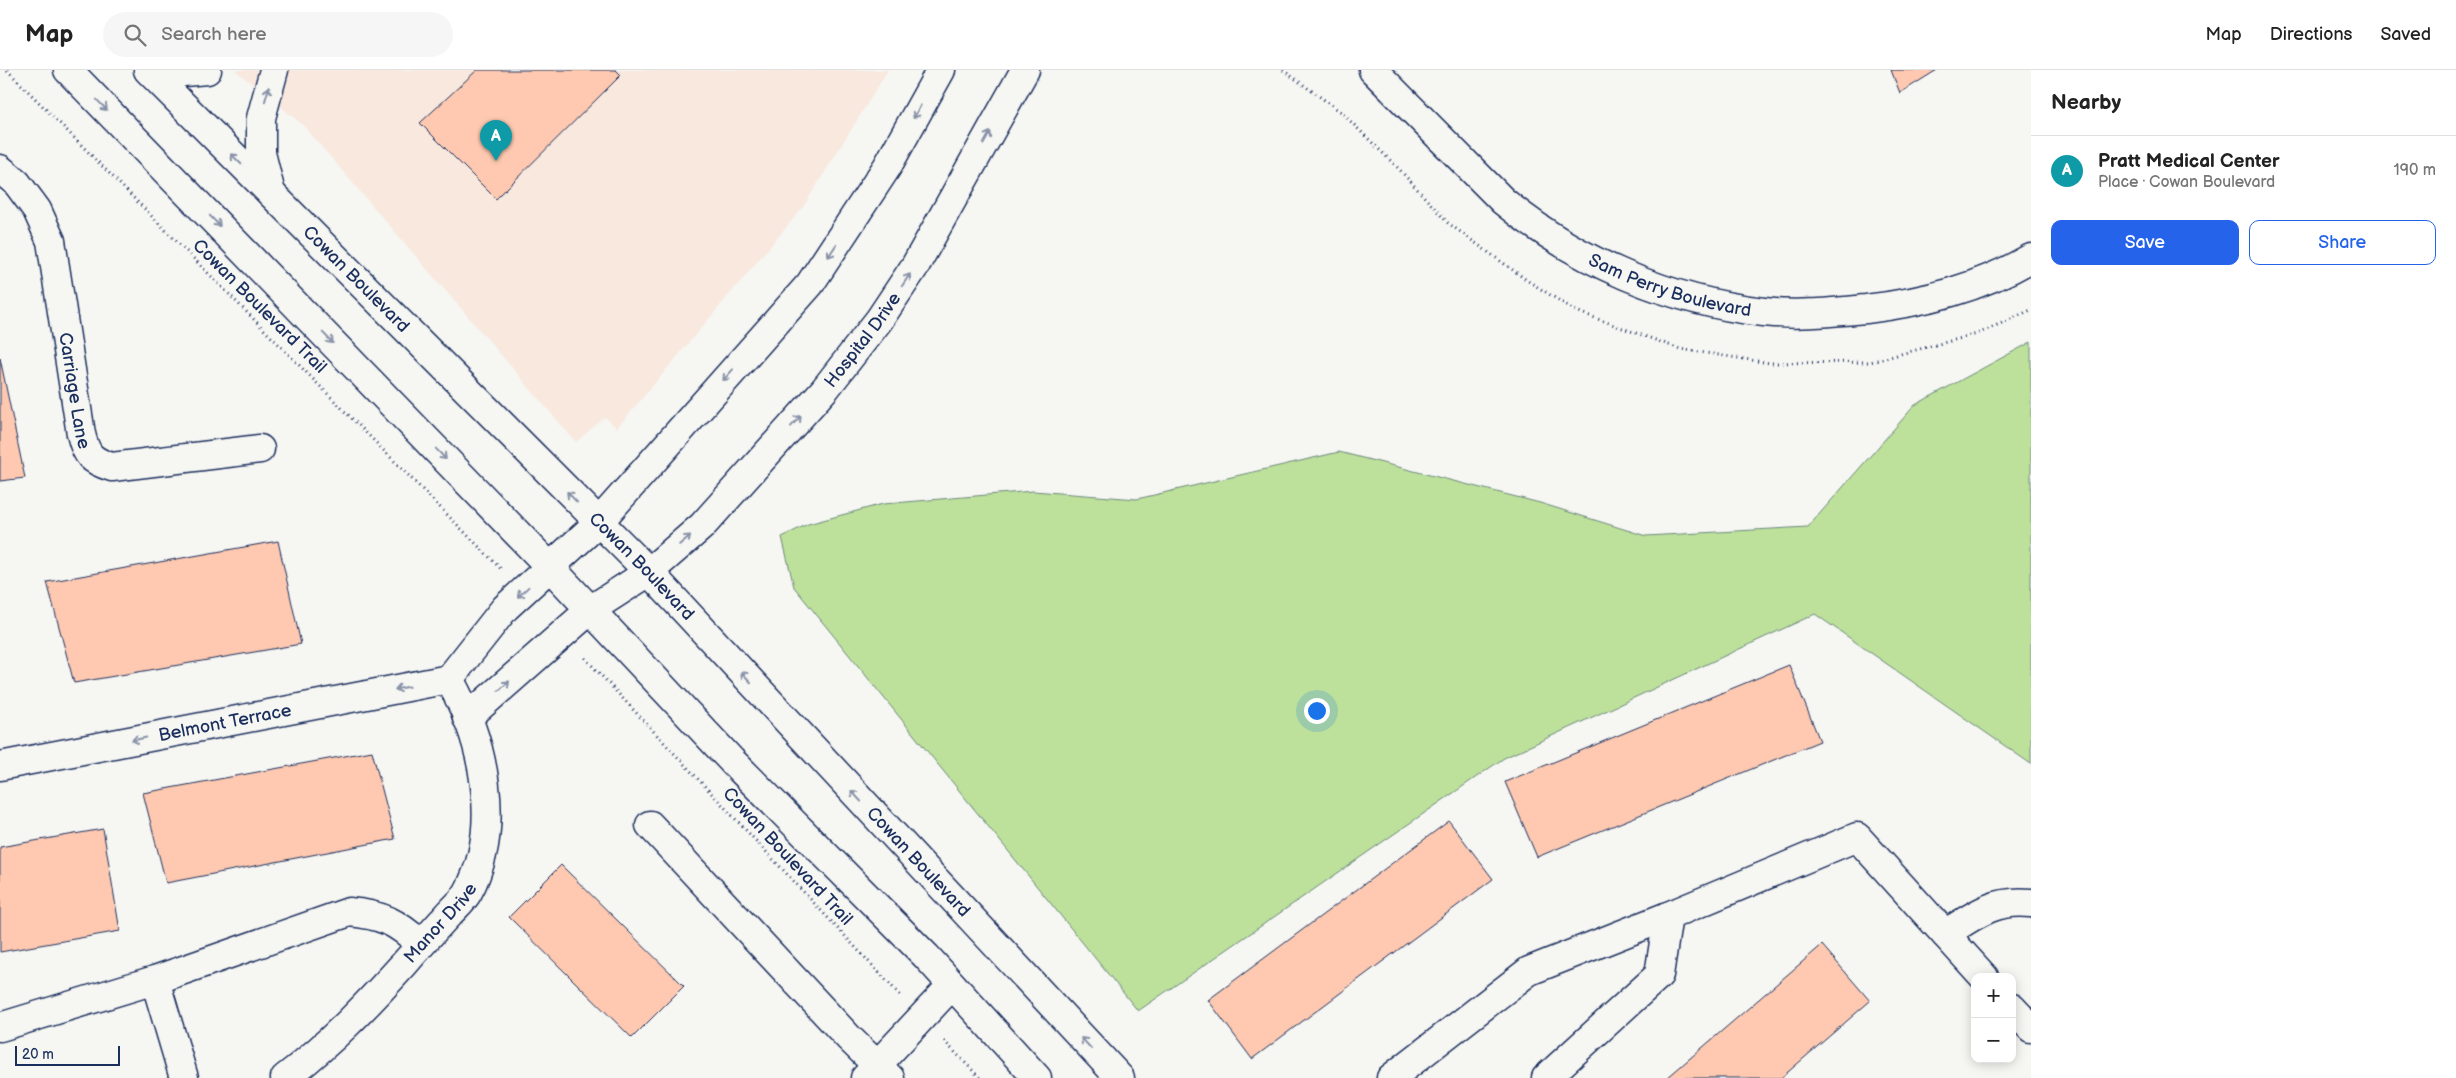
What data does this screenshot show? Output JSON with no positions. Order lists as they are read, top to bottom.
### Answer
{
  "streets": {
    "street": [
      "Cowan Boulevard",
      "Sam Perry Boulevard",
      "Hospital Drive",
      "Carriage Lane",
      "Belmont Terrace",
      "Manor Drive"
    ],
    "path": ["Cowan Boulevard Trail"]
  },
  "crossings": [
    ["Cowan Boulevard", "Hospital Drive"],
    ["Belmont Terrace", "Manor Drive"]
  ],
  "scale_bar": "20 m",
  "page": {
    "header": "Map",
    "search": "Search here",
    "nav": ["Map", "Directions", "Saved"],
    "heading": "Nearby",
    "pins": "A",
    "list": [
      {
        "mark": "A",
        "name": "Pratt Medical Center",
        "note": "Place · Cowan Boulevard",
        "value": "190 m"
      }
    ],
    "buttons": ["Save", "Share"],
    "map_buttons": ["+", "−"],
    "scale": "20 m"
  }
}
